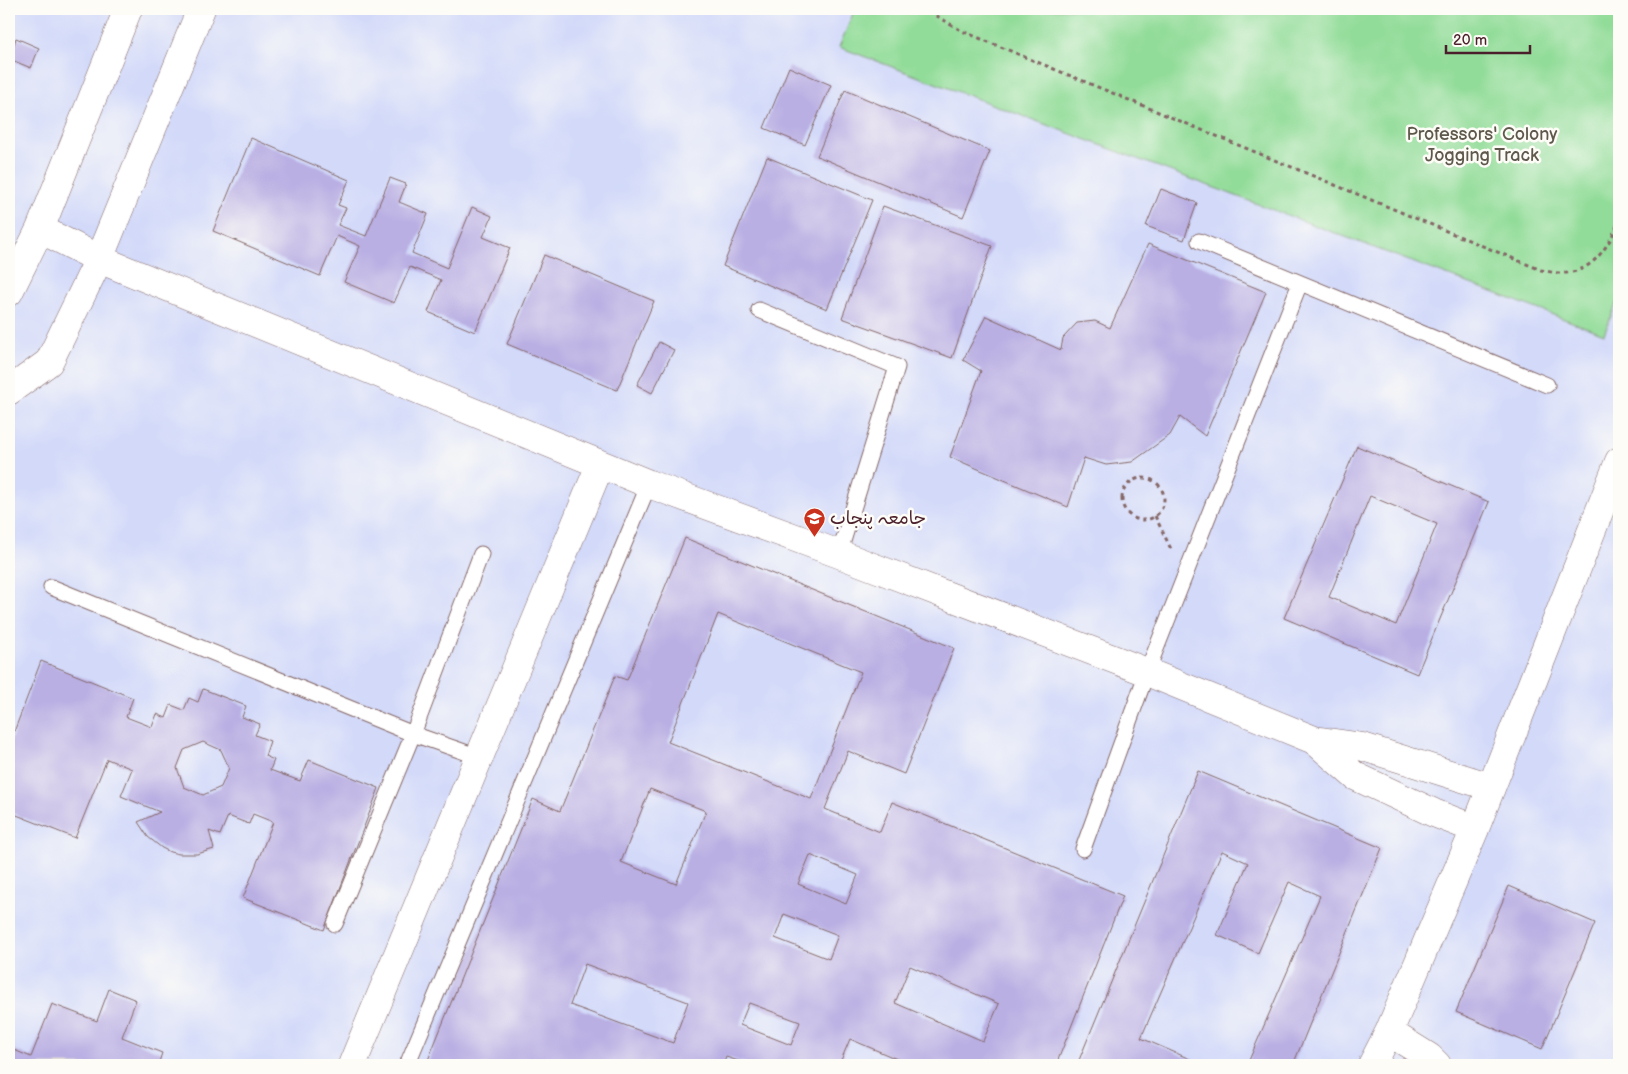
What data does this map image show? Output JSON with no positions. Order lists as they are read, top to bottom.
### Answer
{
  "parks": ["Professors' Colony Jogging Track"],
  "places": {
    "school or university": ["جامعہ پنجاب"]
  },
  "scale_bar": "20 m"
}
